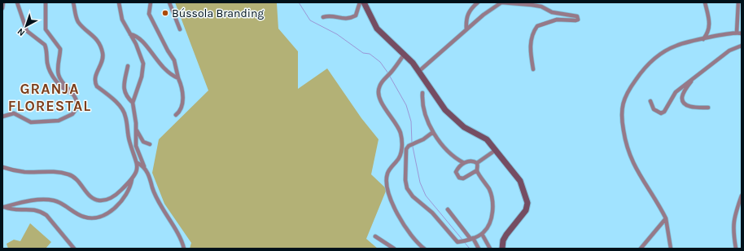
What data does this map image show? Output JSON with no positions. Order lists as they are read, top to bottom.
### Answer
{
  "districts": ["GRANJA FLORESTAL"],
  "places": ["Bússola Branding"],
  "north": "bottom left"
}
